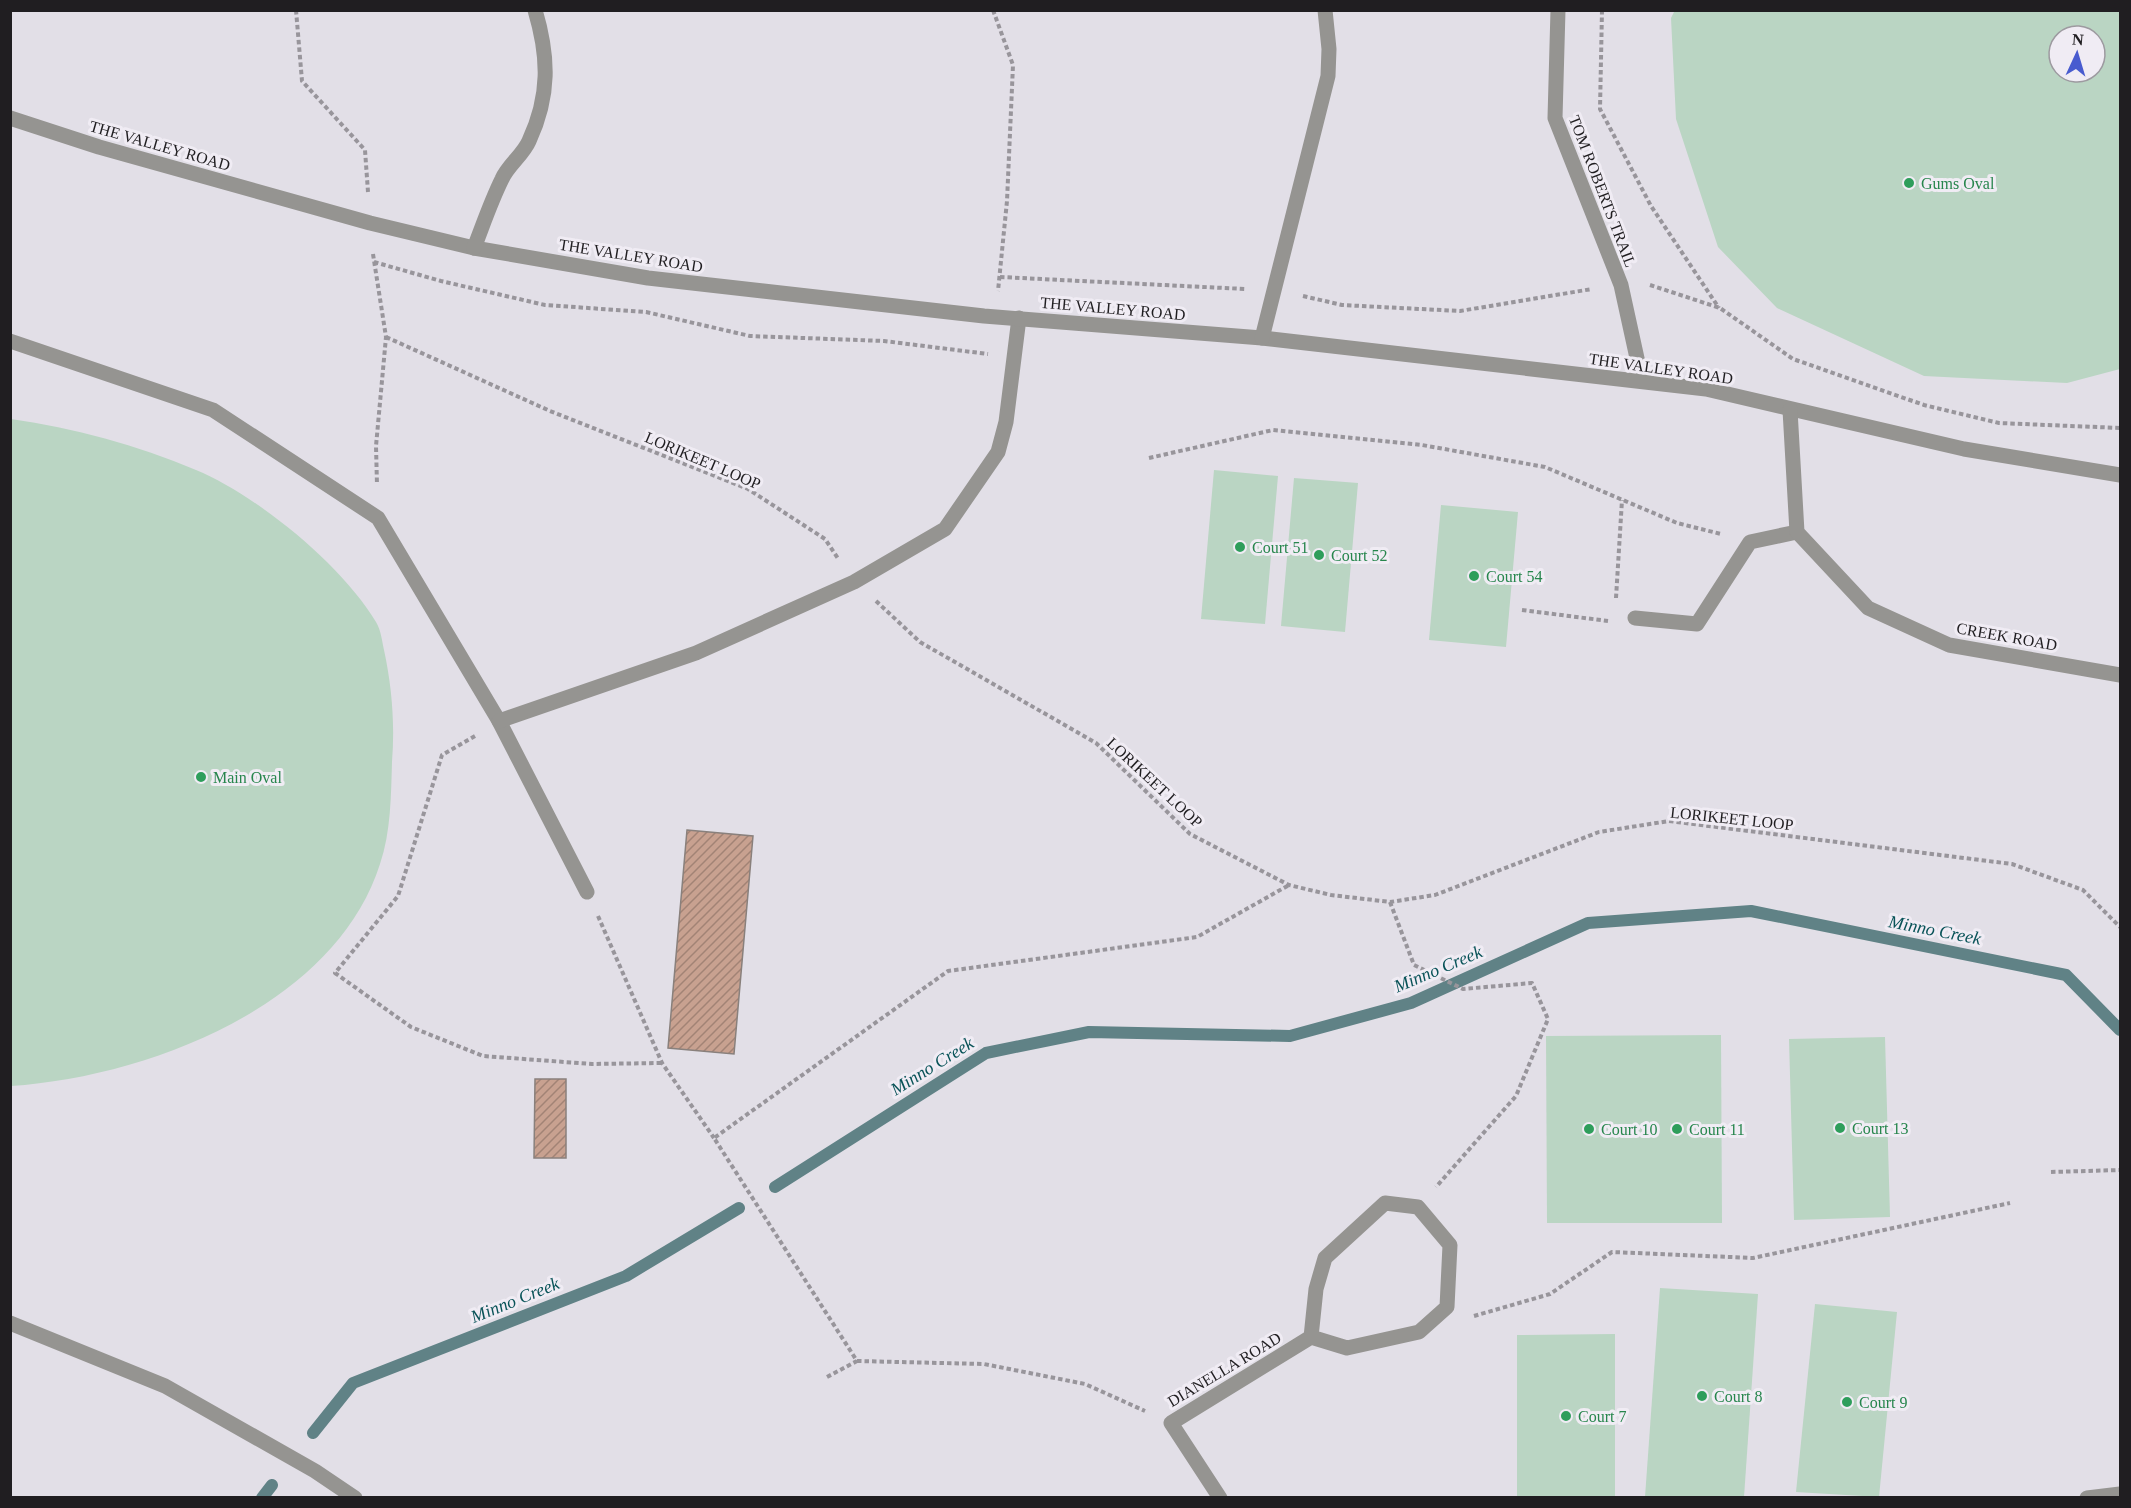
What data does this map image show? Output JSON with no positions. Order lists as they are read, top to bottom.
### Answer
{
  "streets": {
    "street": [
      "THE VALLEY ROAD",
      "TOM ROBERTS TRAIL",
      "CREEK ROAD",
      "DIANELLA ROAD"
    ],
    "path": ["LORIKEET LOOP"]
  },
  "crossings": [
    ["THE VALLEY ROAD", "TOM ROBERTS TRAIL"]
  ],
  "water": ["Minno Creek"],
  "places": [
    "Gums Oval",
    "Court 51",
    "Court 52",
    "Court 54",
    "Main Oval",
    "Court 13",
    "Court 10",
    "Court 11",
    "Court 8",
    "Court 9",
    "Court 7"
  ],
  "north": "top"
}
